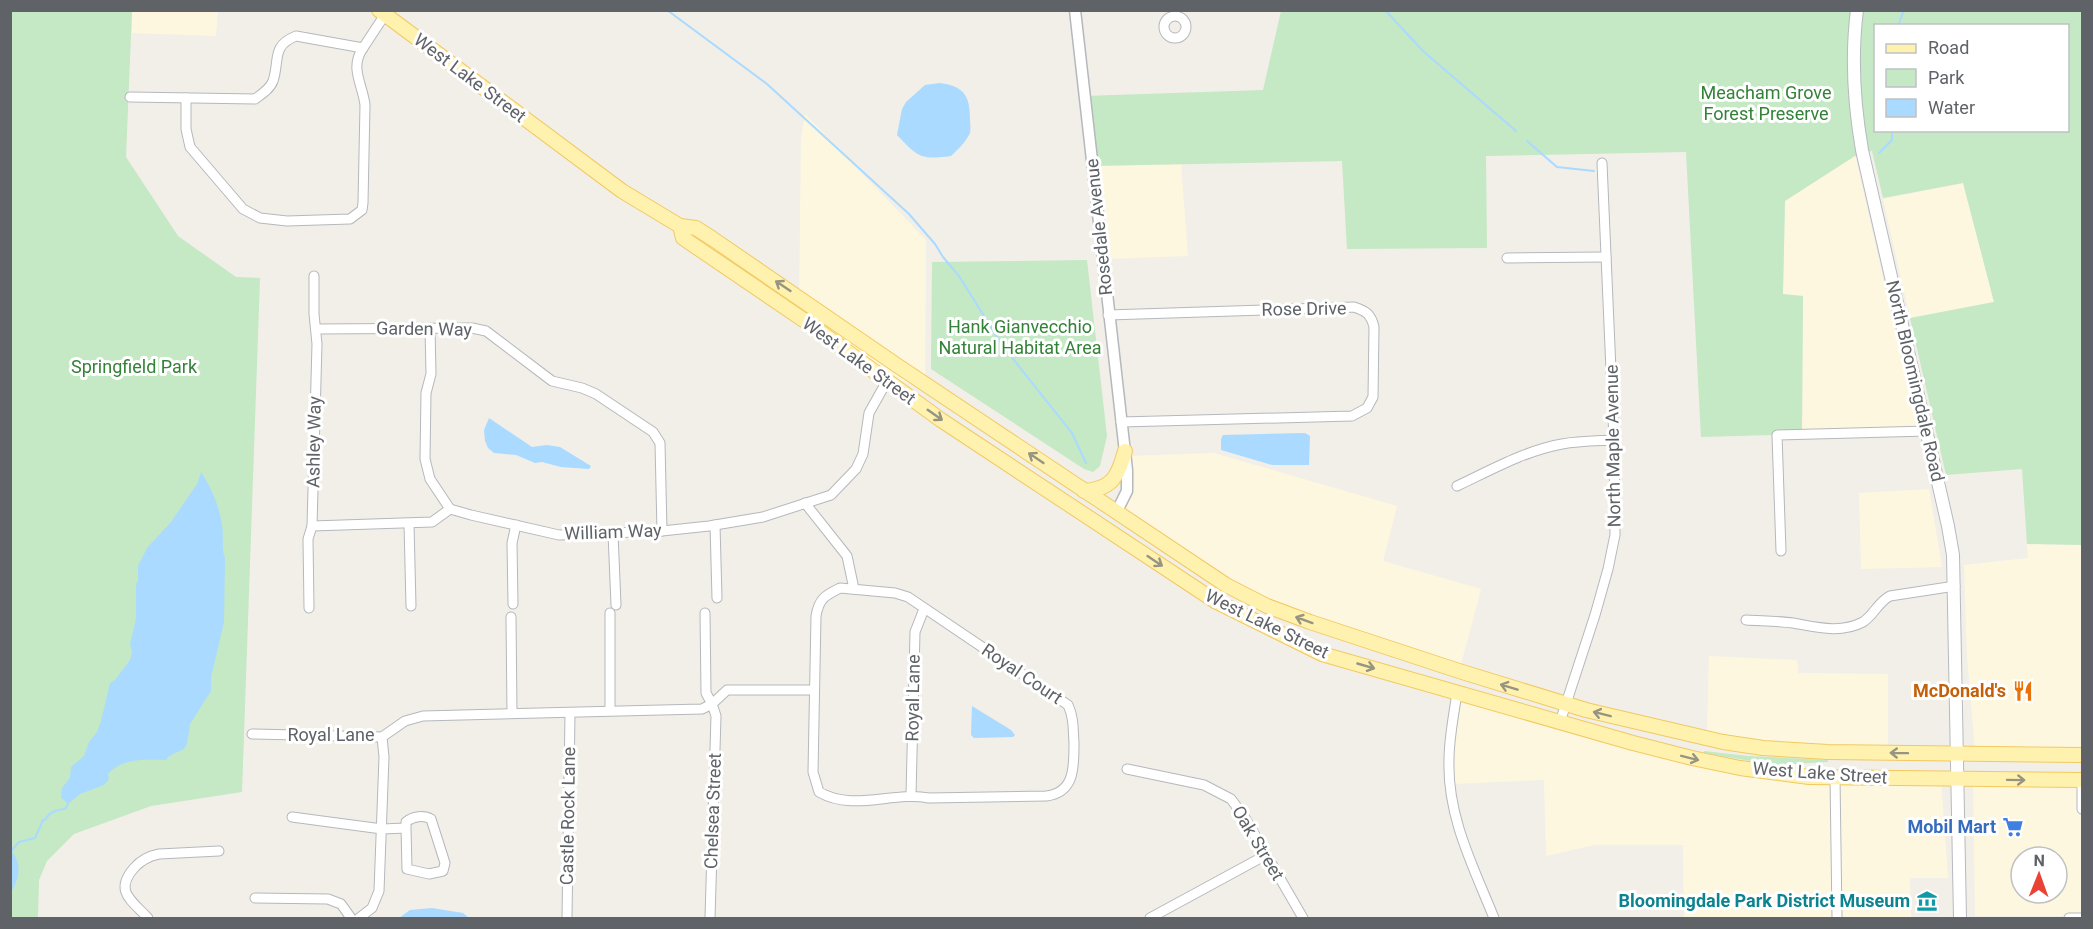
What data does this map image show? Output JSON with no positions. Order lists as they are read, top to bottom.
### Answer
{
  "streets": {
    "main road": ["West Lake Street", "North Bloomingdale Road"],
    "street": [
      "Rosedale Avenue",
      "Rose Drive",
      "Garden Way",
      "Ashley Way",
      "North Maple Avenue",
      "William Way",
      "Royal Court",
      "Royal Lane",
      "Chelsea Street",
      "Castle Rock Lane",
      "Oak Street"
    ]
  },
  "crossings": [
    ["West Lake Street", "Rosedale Avenue"],
    ["West Lake Street", "North Bloomingdale Road"],
    ["West Lake Street", "North Maple Avenue"],
    ["West Lake Street", "William Way"],
    ["Rosedale Avenue", "Rose Drive"],
    ["Garden Way", "Ashley Way"],
    ["Garden Way", "William Way"],
    ["Royal Court", "Royal Lane"],
    ["Royal Lane", "Chelsea Street"],
    ["Royal Lane", "Castle Rock Lane"]
  ],
  "parks": ["Meacham Grove Forest Preserve", "Hank Gianvecchio Natural Habitat Area", "Springfield Park"],
  "places": {
    "restaurant": ["McDonald's"],
    "supermarket": ["Mobil Mart"],
    "museum": ["Bloomingdale Park District Museum"]
  },
  "legend": ["Road", "Park", "Water"],
  "north": "top"
}
